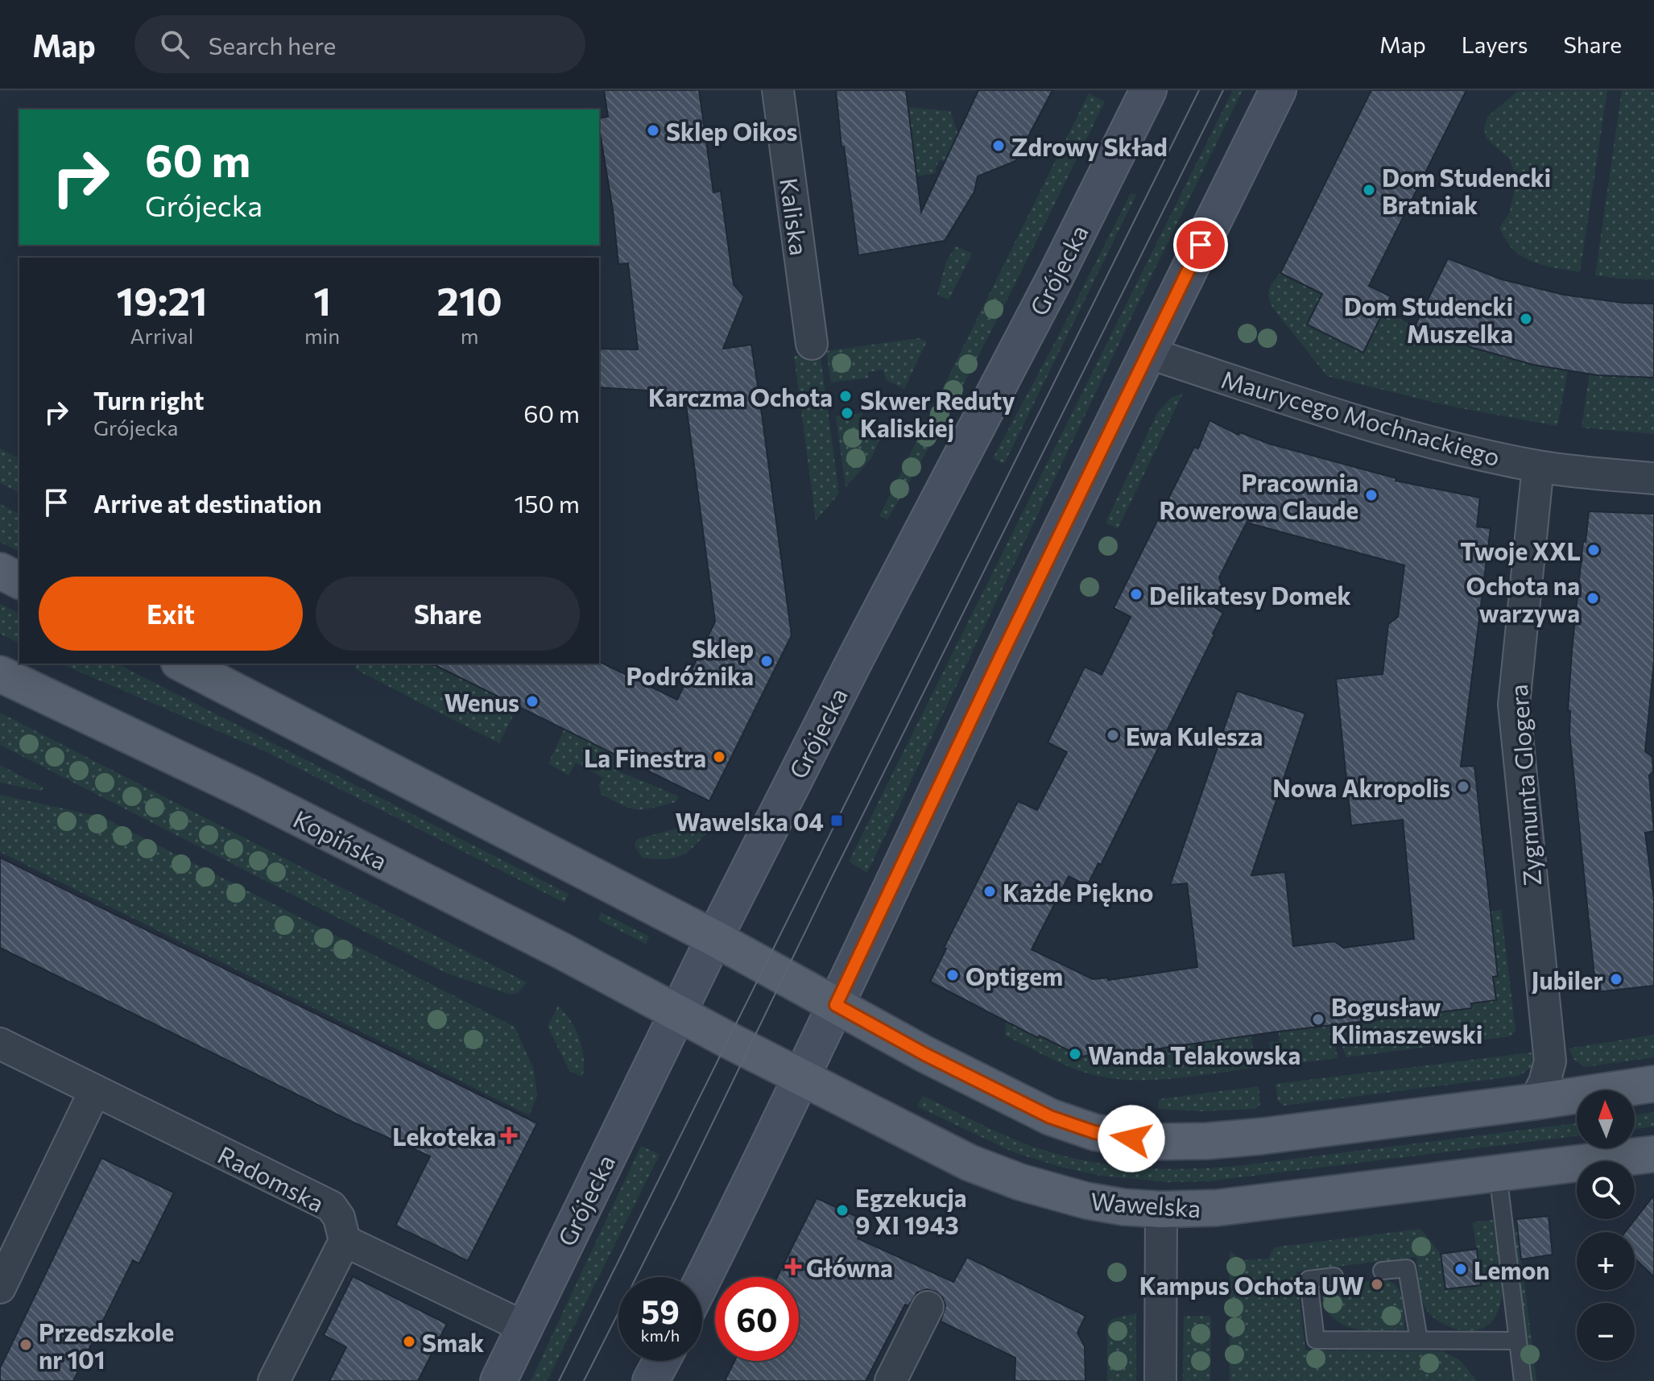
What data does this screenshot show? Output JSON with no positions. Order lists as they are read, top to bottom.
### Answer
{
  "streets": {
    "main road": ["Grójecka", "Kopińska", "Wawelska"],
    "street": [
      "Kaliska",
      "Maurycego Mochnackiego",
      "Zygmunta Glogera",
      "Radomska"
    ]
  },
  "crossings": [
    ["Grójecka", "Kopińska"],
    ["Grójecka", "Wawelska"],
    ["Maurycego Mochnackiego", "Zygmunta Glogera"],
    ["Kopińska", "Wawelska"]
  ],
  "places": {
    "other": [
      "Sklep Oikos",
      "Zdrowy Skład",
      "Dom Studencki Bratniak",
      "Dom Studencki Muszelka",
      "Karczma Ochota",
      "Skwer Reduty Kaliskiej",
      "Pracownia Rowerowa Claude",
      "Twoje XXL",
      "Delikatesy Domek",
      "Ochota na warzywa",
      "Sklep Podróżnika",
      "Wenus",
      "Ewa Kulesza",
      "La Finestra",
      "Nowa Akropolis",
      "Każde Piękno",
      "Optigem",
      "Jubiler",
      "Bogusław Klimaszewski",
      "Wanda Telakowska",
      "Egzekucja 9 XI 1943",
      "Lemon",
      "Kampus Ochota UW",
      "Smak",
      "Przedszkole nr 101"
    ],
    "transit": ["Wawelska 04"],
    "health": ["Lekoteka", "Główna"]
  },
  "north": "top",
  "page": {
    "header": "Map",
    "search": "Search here",
    "nav": ["Map", "Layers", "Share"],
    "turn": ["60 m", "Grójecka"],
    "eta": [
      "19:21",
      "Arrival",
      "1",
      "min",
      "210",
      "m"
    ],
    "list": [
      {
        "name": "Turn right",
        "note": "Grójecka",
        "value": "60 m"
      },
      {
        "name": "Arrive at destination",
        "value": "150 m"
      }
    ],
    "buttons": ["Exit", "Share"],
    "map_buttons": ["+", "−"],
    "speed": "59 km/h",
    "limit": "60"
  }
}
